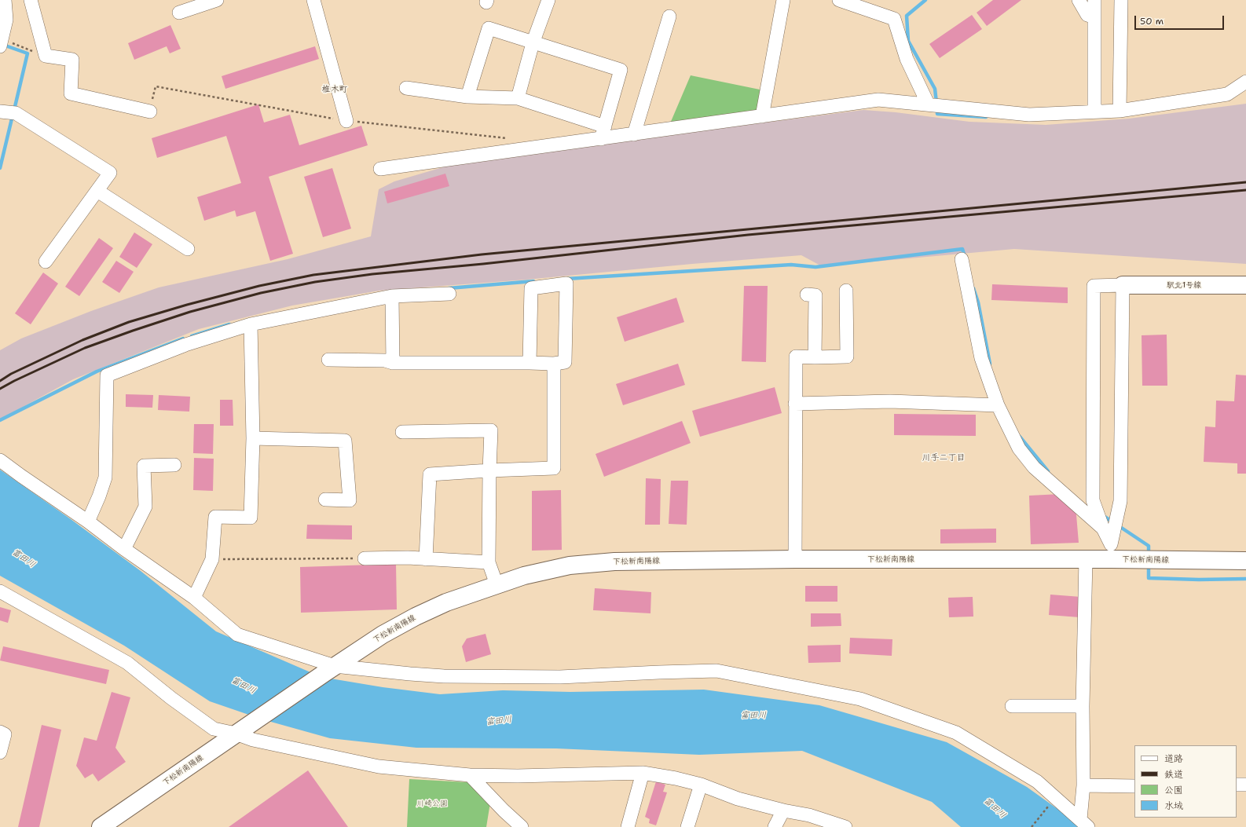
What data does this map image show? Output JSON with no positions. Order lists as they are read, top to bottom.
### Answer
{
  "streets": {
    "main road": ["駅北1号線", "下松新南陽線"]
  },
  "districts": ["椎木町", "川手二丁目"],
  "water": ["富田川"],
  "parks": ["川崎公園"],
  "legend": [
    "道路",
    "鉄道",
    "公園",
    "水域"
  ],
  "scale_bar": "50 m"
}
